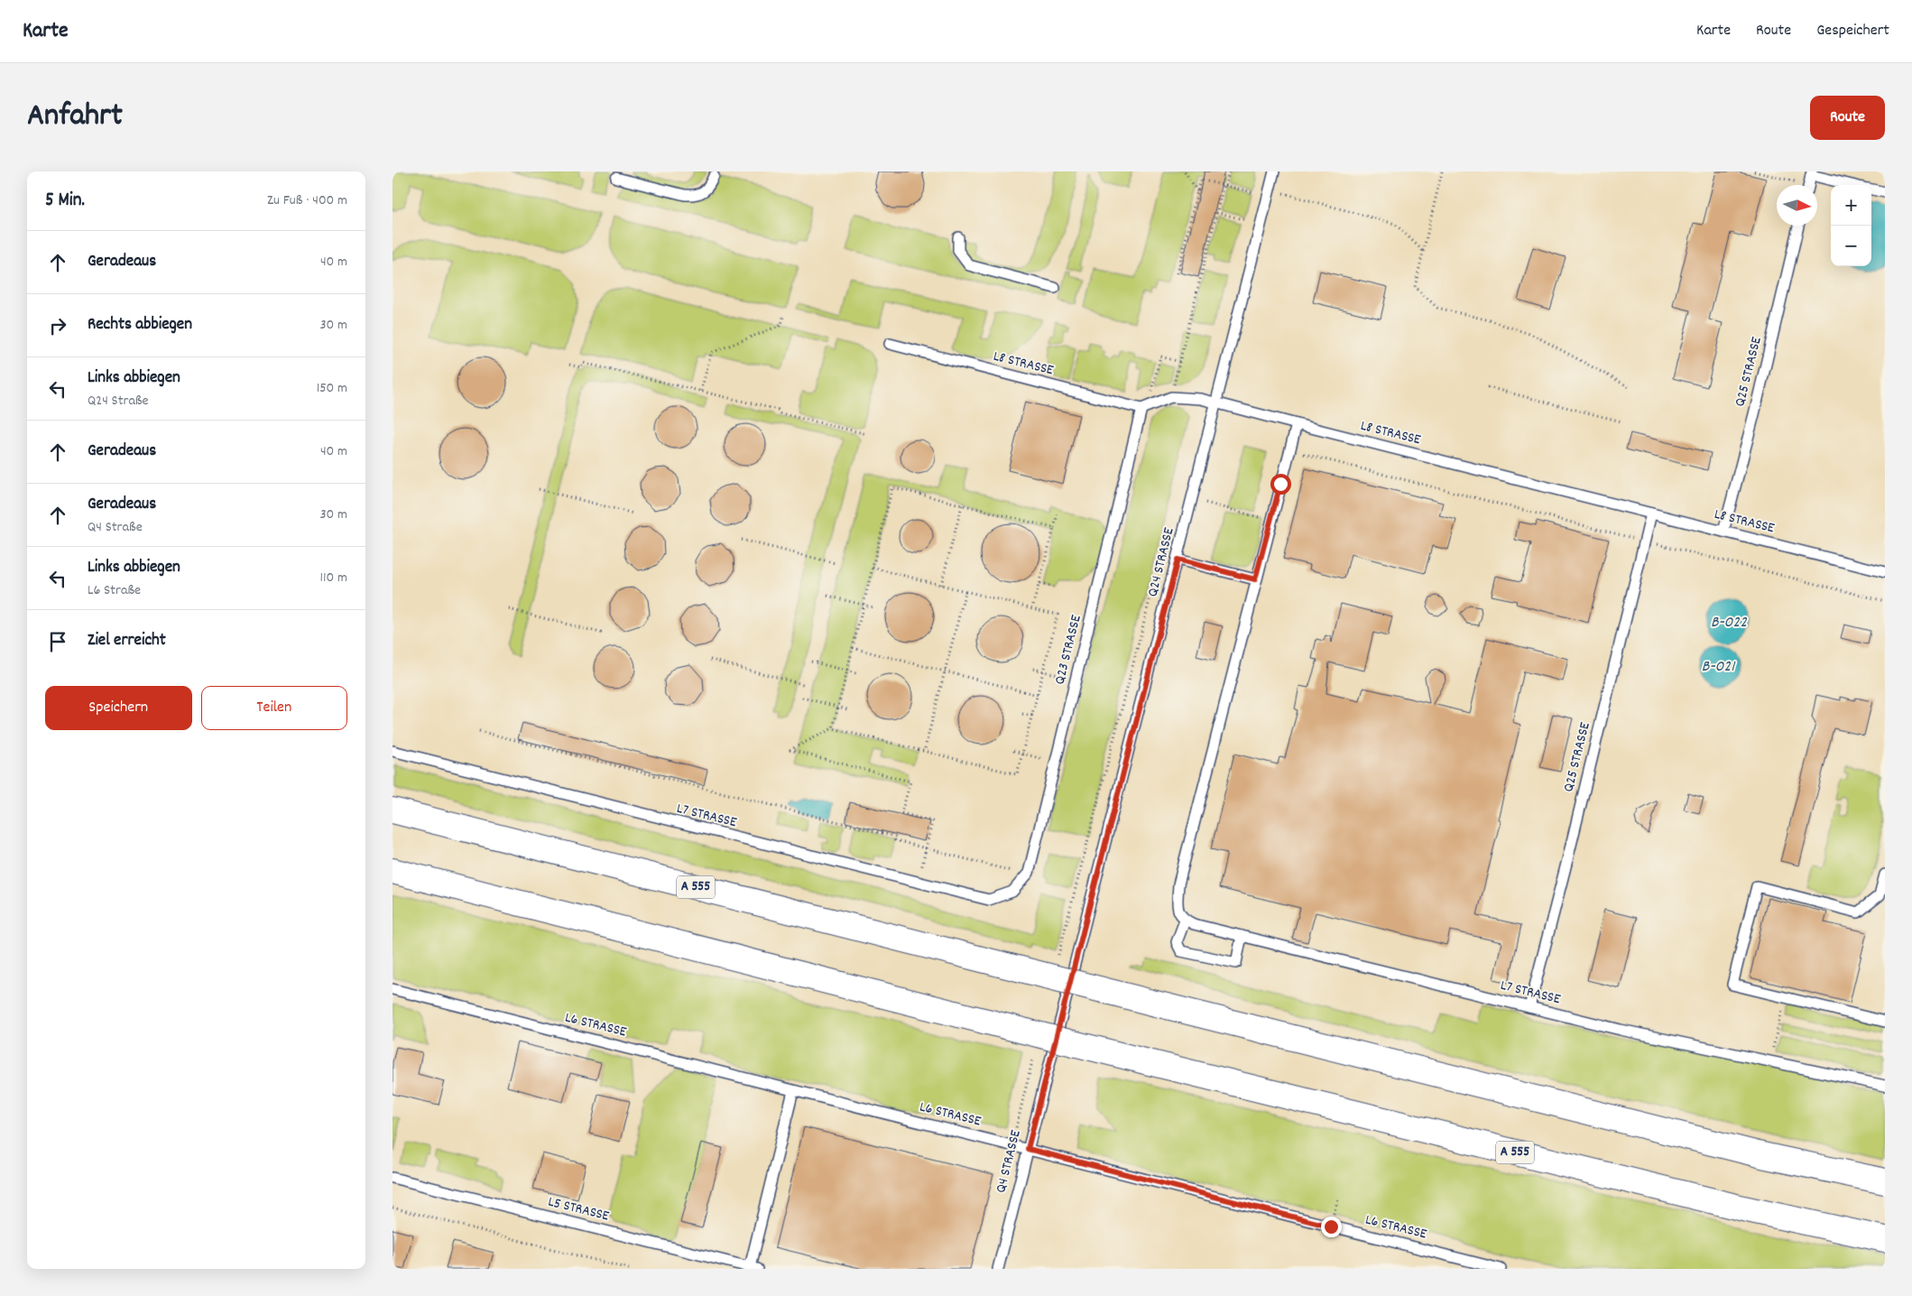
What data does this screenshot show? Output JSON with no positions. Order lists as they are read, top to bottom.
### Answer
{
  "streets": {
    "highway": ["A 555"],
    "lane": [
      "L8 STRASSE",
      "Q25 STRASSE",
      "Q24 STRASSE",
      "Q23 STRASSE",
      "L7 STRASSE",
      "L6 STRASSE",
      "Q4 STRASSE",
      "L5 STRASSE"
    ]
  },
  "crossings": [
    ["L8 STRASSE", "Q25 STRASSE"],
    ["L8 STRASSE", "Q24 STRASSE"],
    ["L8 STRASSE", "Q23 STRASSE"],
    ["Q25 STRASSE", "L7 STRASSE"],
    ["Q24 STRASSE", "Q4 STRASSE"],
    ["Q23 STRASSE", "L7 STRASSE"],
    ["L6 STRASSE", "Q4 STRASSE"]
  ],
  "water": ["B-022", "B-021"],
  "north": "right",
  "page": {
    "header": "Karte",
    "nav": ["Karte", "Route", "Gespeichert"],
    "title": "Anfahrt",
    "buttons": [
      "Route",
      ["Speichern", "Teilen"]
    ],
    "heading": ["5 Min.", "Zu Fuß · 400 m"],
    "map_buttons": ["+", "−"],
    "list": [
      ["Geradeaus", "40 m"],
      ["Rechts abbiegen", "30 m"],
      ["Links abbiegen", "Q24 Straße", "150 m"],
      ["Geradeaus", "40 m"],
      ["Geradeaus", "Q4 Straße", "30 m"],
      ["Links abbiegen", "L6 Straße", "110 m"],
      "Ziel erreicht"
    ]
  }
}
